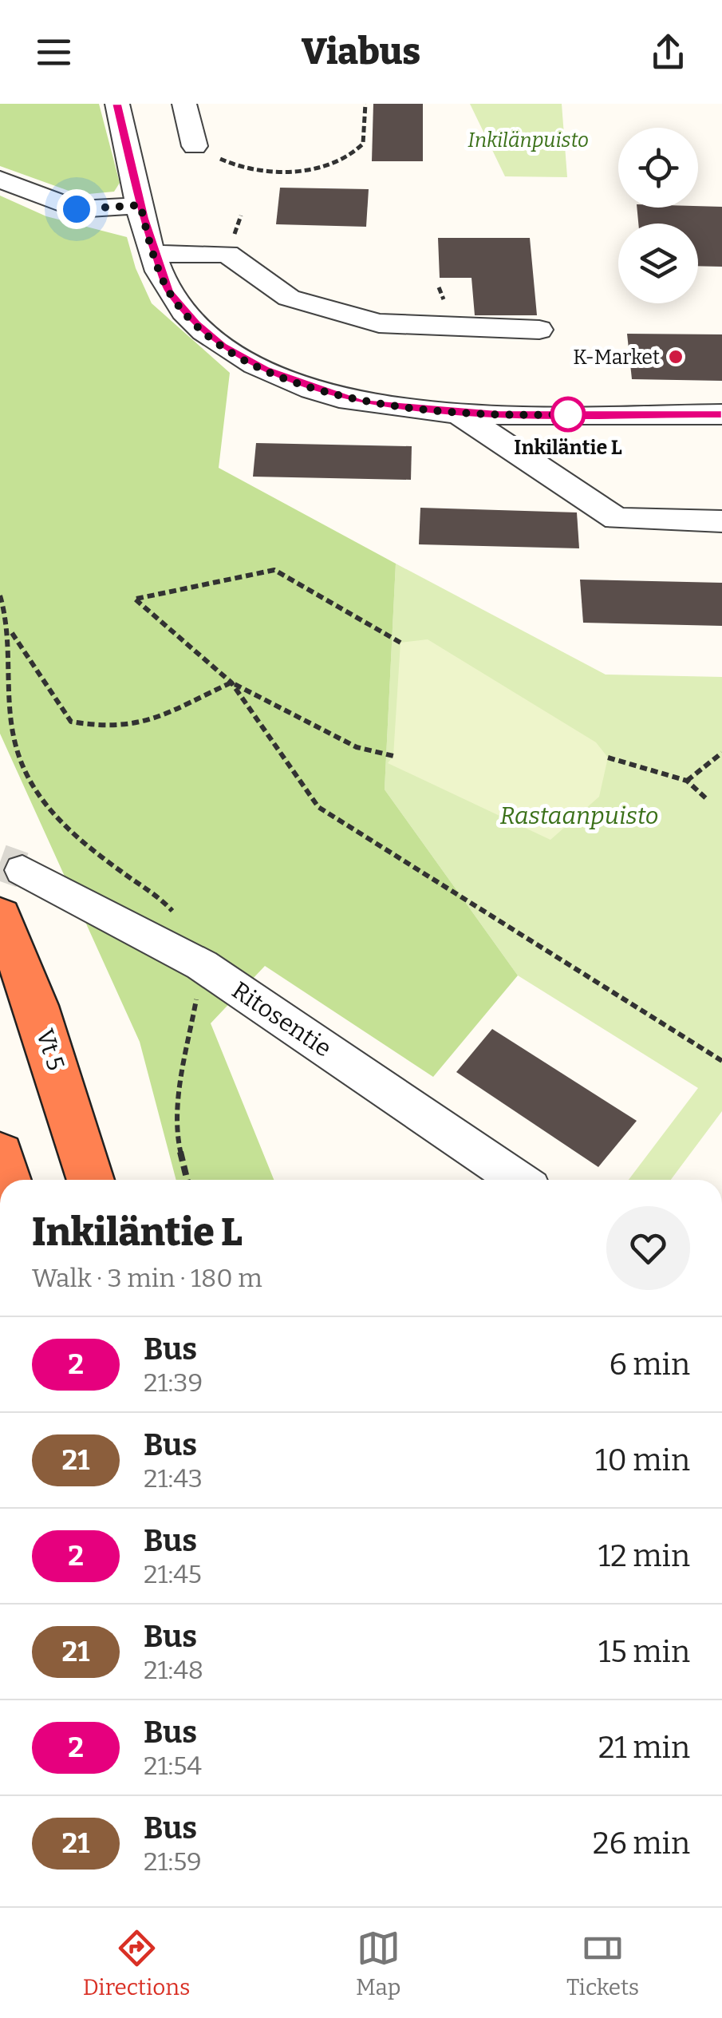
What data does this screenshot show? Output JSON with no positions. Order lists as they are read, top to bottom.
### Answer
{
  "streets": {
    "highway": ["Vt 5"],
    "street": ["Ritosentie"]
  },
  "parks": ["Inkilänpuisto", "Rastaanpuisto"],
  "places": ["K-Market", "Inkiläntie L"],
  "lines": ["bus line 2"],
  "page": {
    "header": "Viabus",
    "heading": ["Inkiläntie L", "Walk · 3 min · 180 m"],
    "list": [
      {
        "mark": "2",
        "name": "Bus",
        "note": "21:39",
        "value": "6 min"
      },
      {
        "mark": "21",
        "name": "Bus",
        "note": "21:43",
        "value": "10 min"
      },
      {
        "mark": "2",
        "name": "Bus",
        "note": "21:45",
        "value": "12 min"
      },
      {
        "mark": "21",
        "name": "Bus",
        "note": "21:48",
        "value": "15 min"
      },
      {
        "mark": "2",
        "name": "Bus",
        "note": "21:54",
        "value": "21 min"
      },
      {
        "mark": "21",
        "name": "Bus",
        "note": "21:59",
        "value": "26 min"
      }
    ],
    "tabs": ["Directions", "Map", "Tickets"]
  }
}
